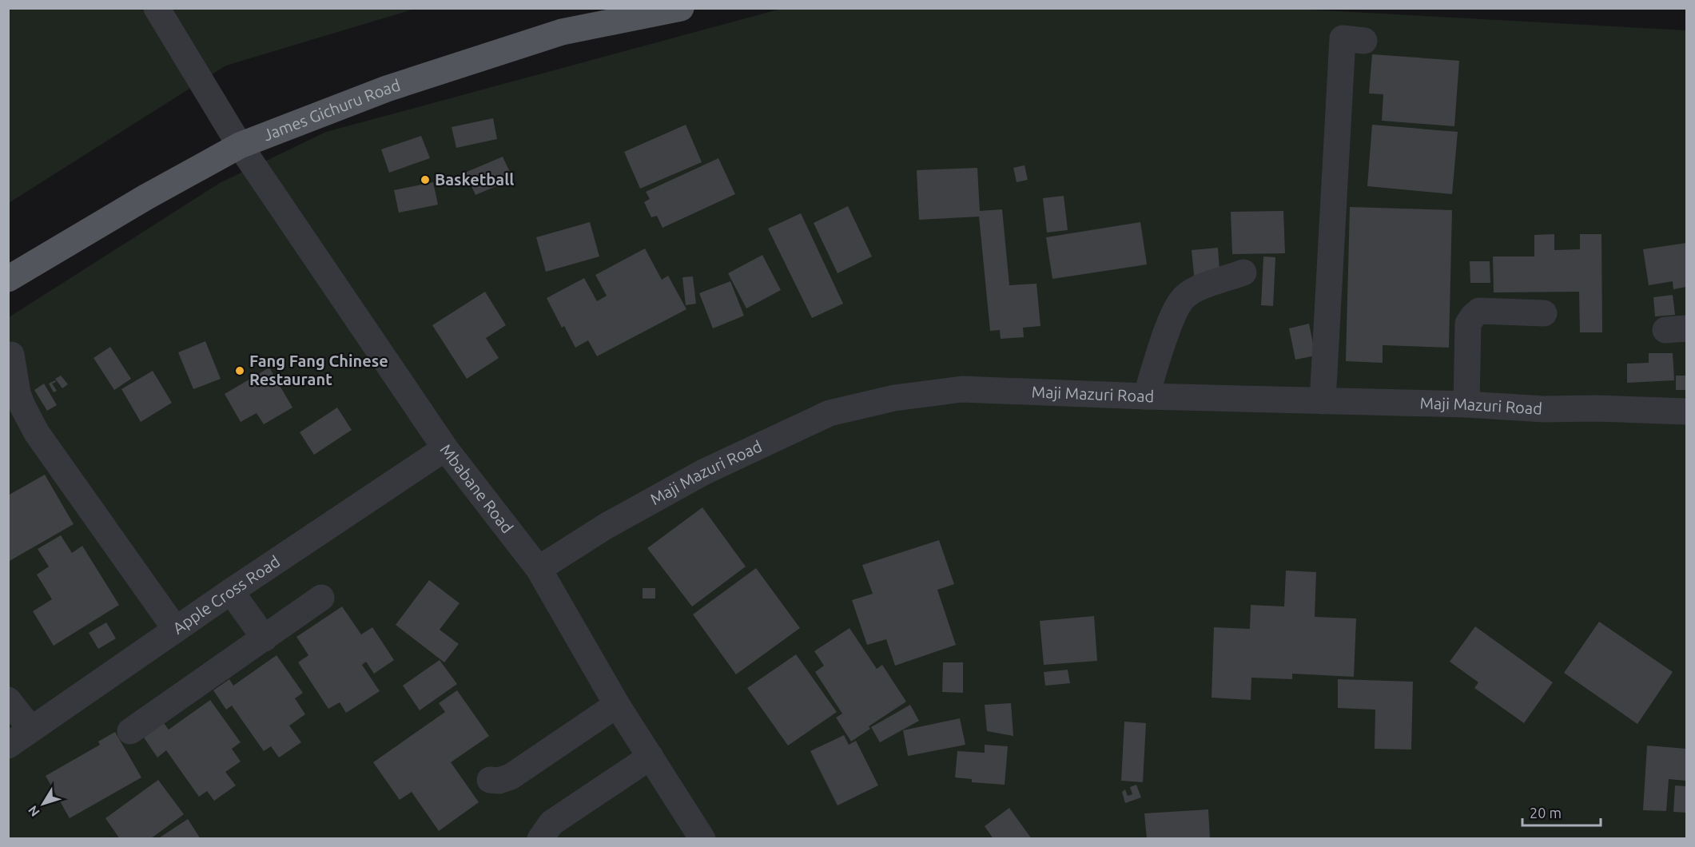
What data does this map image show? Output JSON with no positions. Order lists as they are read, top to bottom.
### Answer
{
  "streets": {
    "main road": ["James Gichuru Road"],
    "street": ["Maji Mazuri Road", "Mbabane Road", "Apple Cross Road"]
  },
  "crossings": [
    ["James Gichuru Road", "Mbabane Road"],
    ["Maji Mazuri Road", "Mbabane Road"],
    ["Mbabane Road", "Apple Cross Road"]
  ],
  "places": ["Basketball", "Fang Fang Chinese Restaurant"],
  "scale_bar": "20 m",
  "north": "bottom left"
}
